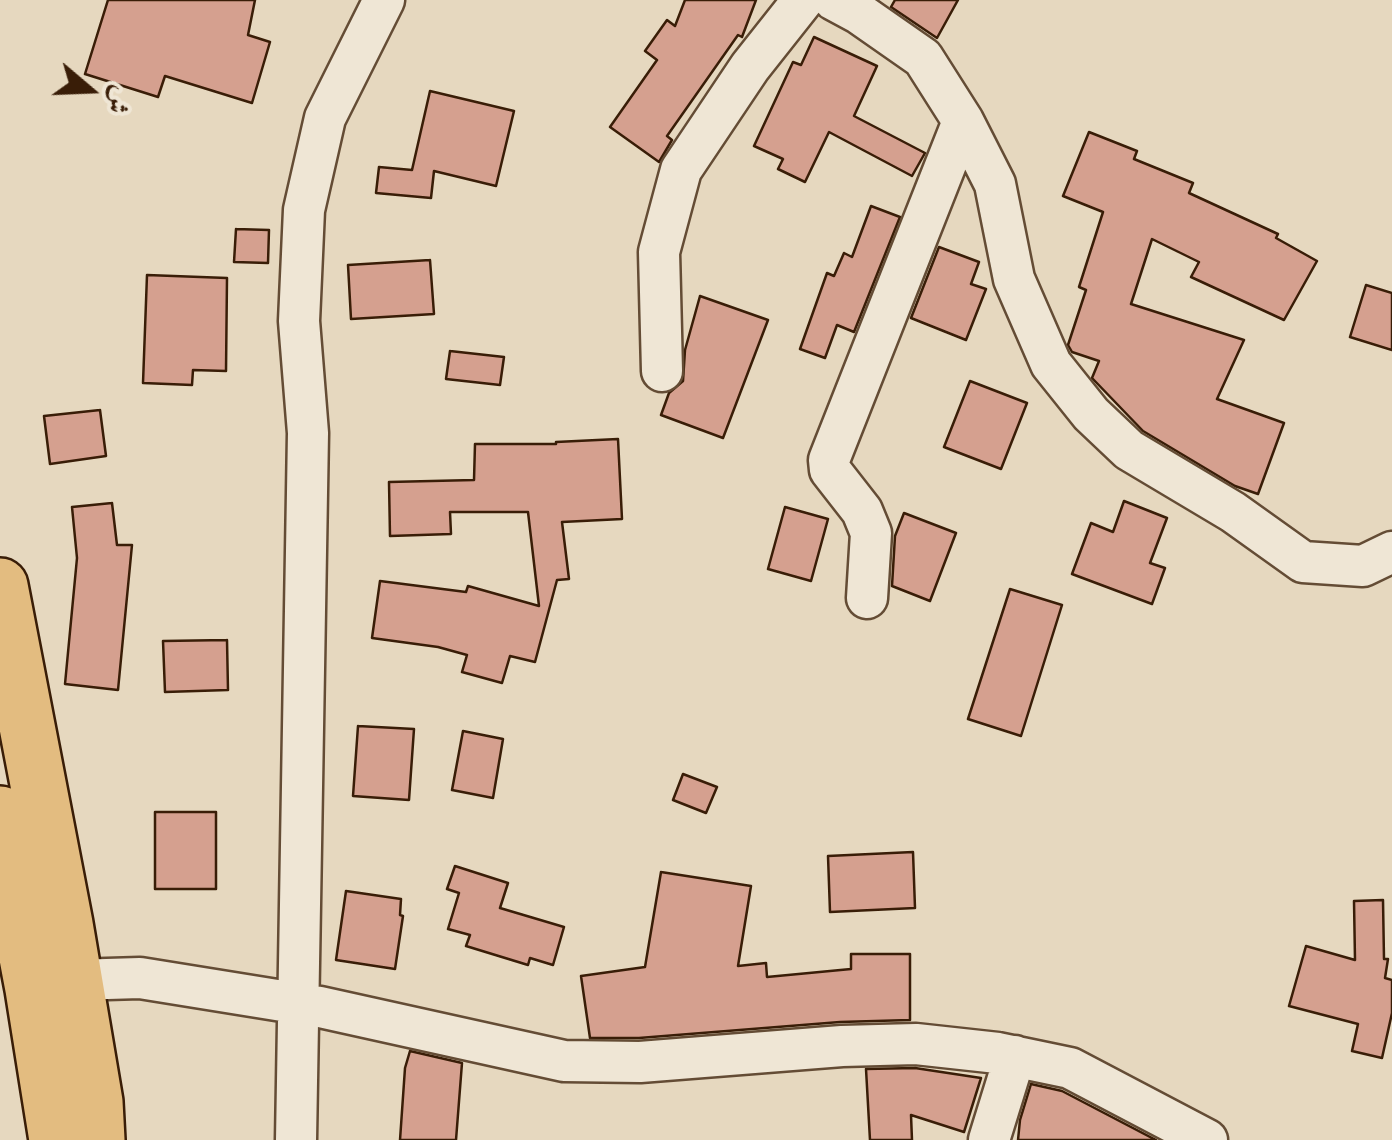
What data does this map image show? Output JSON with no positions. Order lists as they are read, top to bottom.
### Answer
{
  "north": "right"
}
